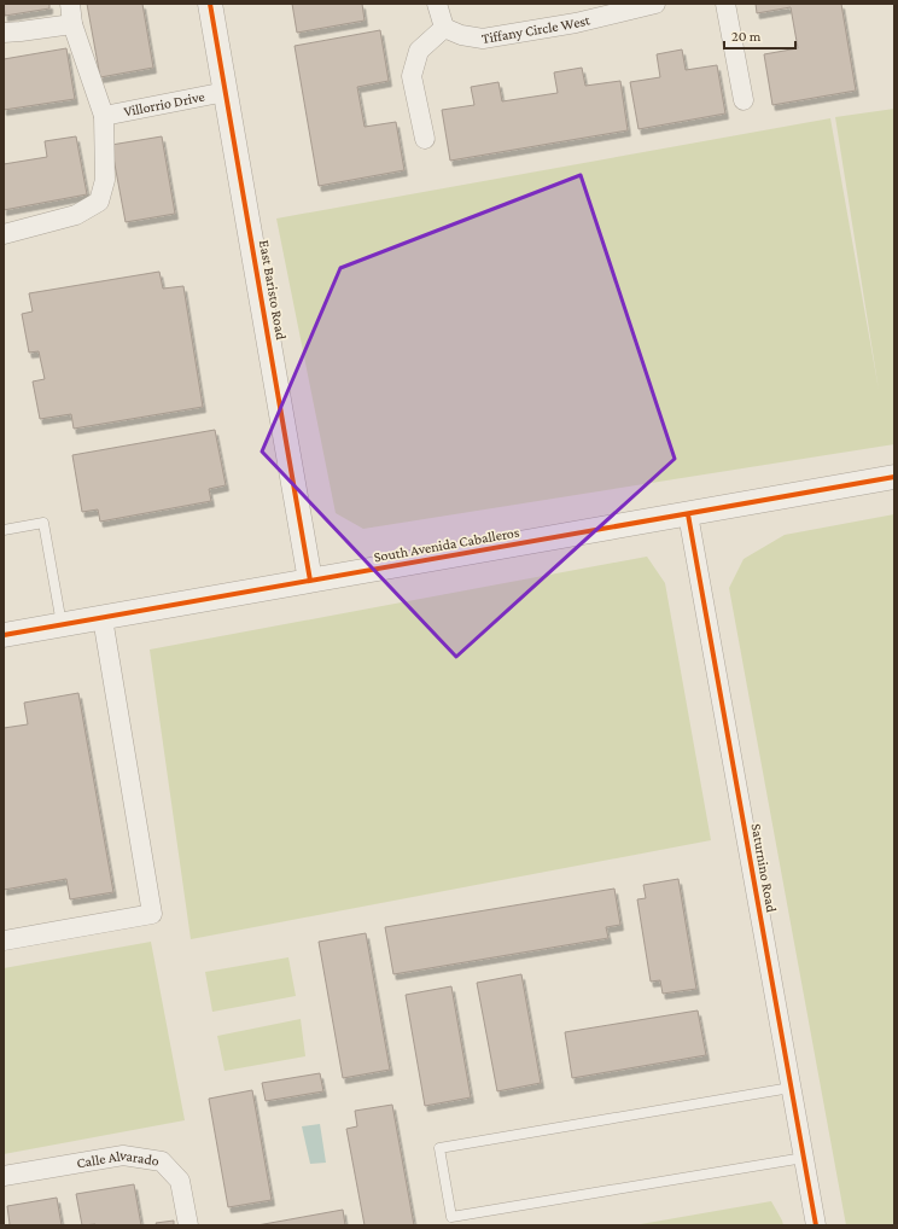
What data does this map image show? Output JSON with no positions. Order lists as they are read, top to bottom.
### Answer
{
  "streets": {
    "street": [
      "Tiffany Circle West",
      "Villorrio Drive",
      "East Baristo Road",
      "South Avenida Caballeros",
      "Saturnino Road",
      "Calle Alvarado"
    ]
  },
  "crossings": [
    ["Villorrio Drive", "East Baristo Road"],
    ["East Baristo Road", "South Avenida Caballeros"],
    ["South Avenida Caballeros", "Saturnino Road"]
  ],
  "scale_bar": "20 m"
}
